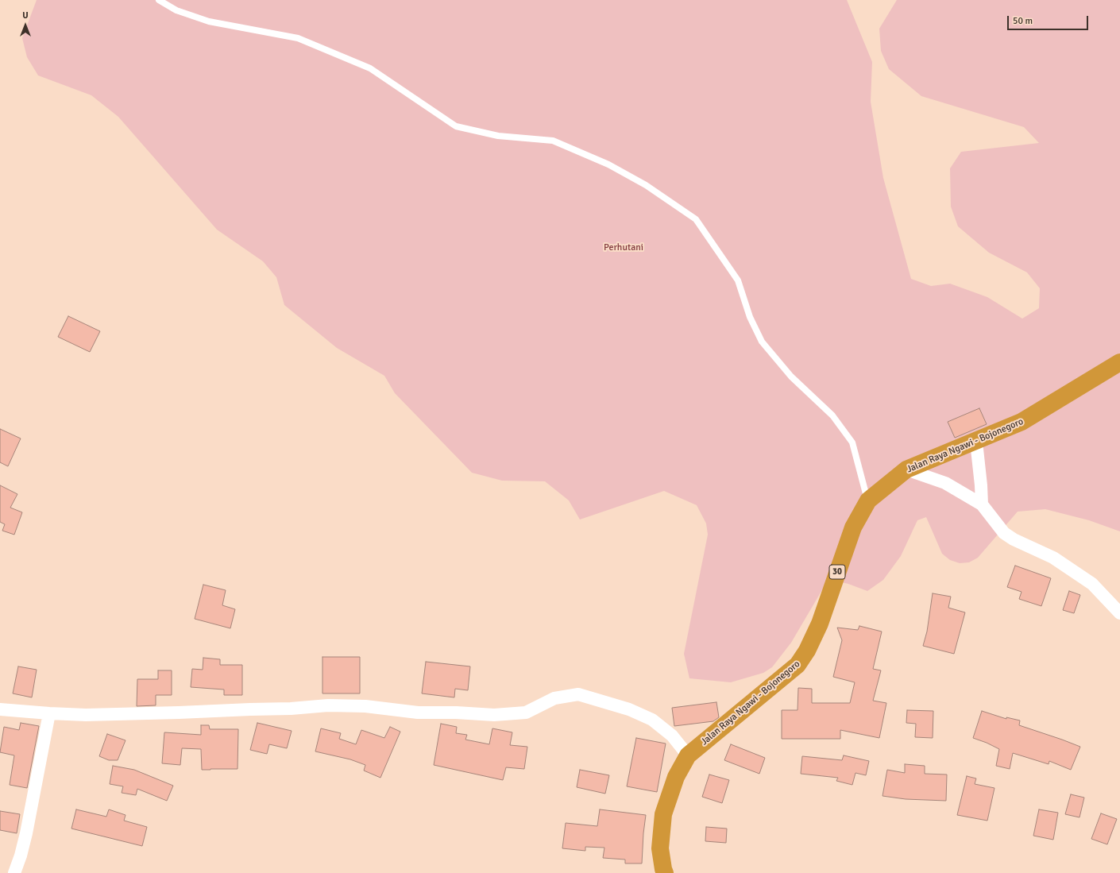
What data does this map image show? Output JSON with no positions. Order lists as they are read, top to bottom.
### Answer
{
  "streets": {
    "highway": ["Jalan Raya Ngawi - Bojonegoro", "30"]
  },
  "parks": ["Perhutani"],
  "scale_bar": "50 m",
  "north": "top"
}
